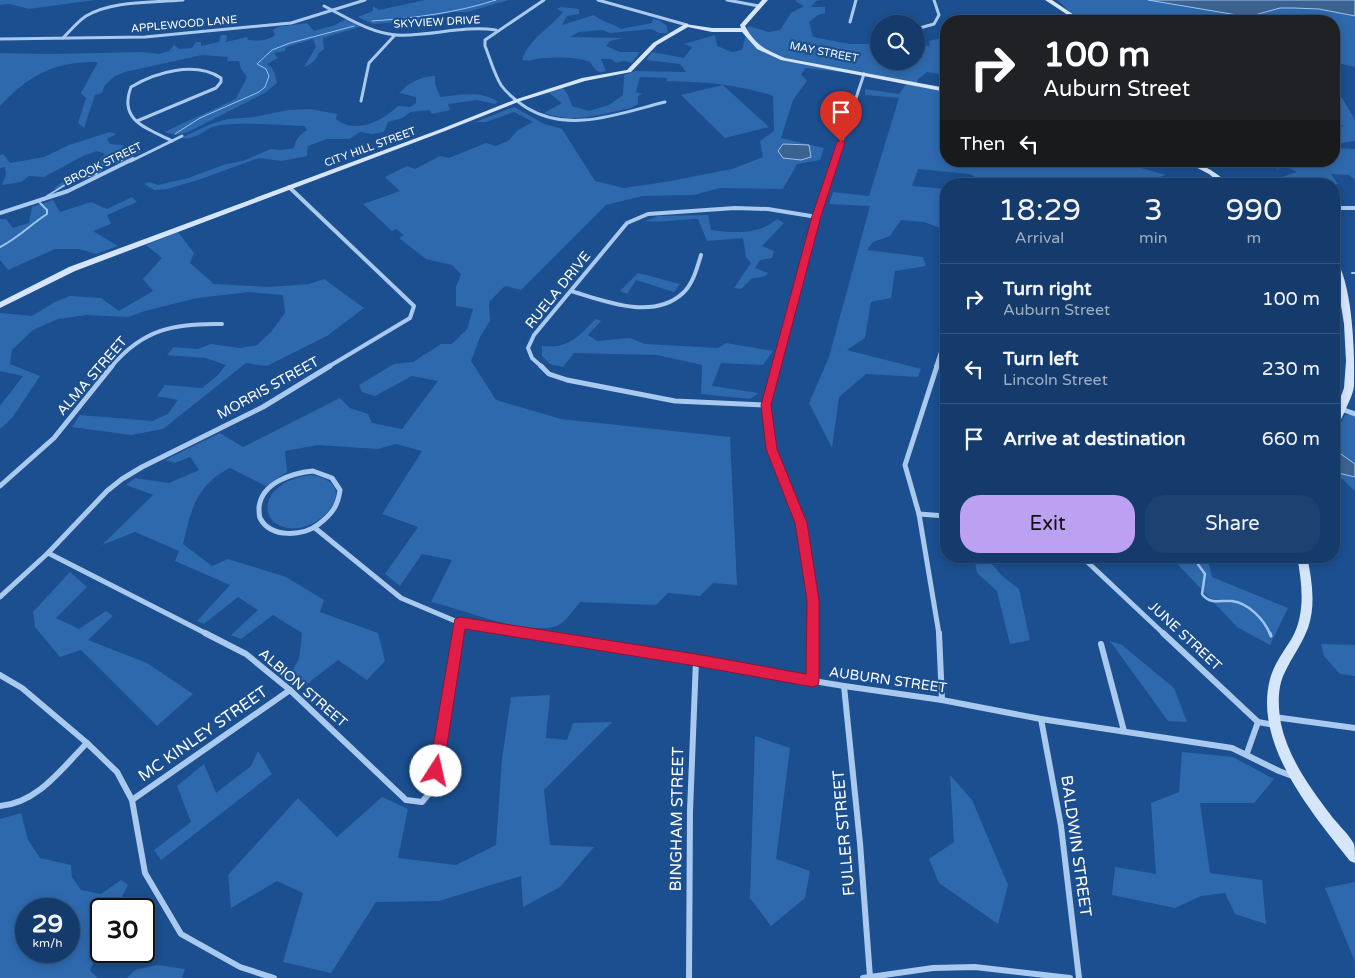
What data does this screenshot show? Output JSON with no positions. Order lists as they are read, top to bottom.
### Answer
{
  "streets": {
    "street": [
      "SKYVIEW DRIVE",
      "APPLEWOOD LANE",
      "MAY STREET",
      "CITY HILL STREET",
      "BROOK STREET",
      "RUELA DRIVE",
      "ALMA STREET",
      "MORRIS STREET",
      "JUNE STREET",
      "AUBURN STREET",
      "ALBION STREET",
      "MC KINLEY STREET",
      "BINGHAM STREET",
      "FULLER STREET",
      "BALDWIN STREET"
    ]
  },
  "crossings": [
    ["SKYVIEW DRIVE", "APPLEWOOD LANE"],
    ["CITY HILL STREET", "MORRIS STREET"],
    ["MORRIS STREET", "ALBION STREET"],
    ["AUBURN STREET", "ALBION STREET"],
    ["AUBURN STREET", "BINGHAM STREET"],
    ["AUBURN STREET", "FULLER STREET"],
    ["AUBURN STREET", "BALDWIN STREET"],
    ["ALBION STREET", "MC KINLEY STREET"]
  ],
  "page": {
    "turn": ["100 m", "Auburn Street"],
    "then": "Then",
    "eta": [
      "18:29",
      "Arrival",
      "3",
      "min",
      "990",
      "m"
    ],
    "list": [
      {
        "name": "Turn right",
        "note": "Auburn Street",
        "value": "100 m"
      },
      {
        "name": "Turn left",
        "note": "Lincoln Street",
        "value": "230 m"
      },
      {
        "name": "Arrive at destination",
        "value": "660 m"
      }
    ],
    "buttons": ["Exit", "Share"],
    "speed": "29 km/h",
    "limit": "30"
  }
}
